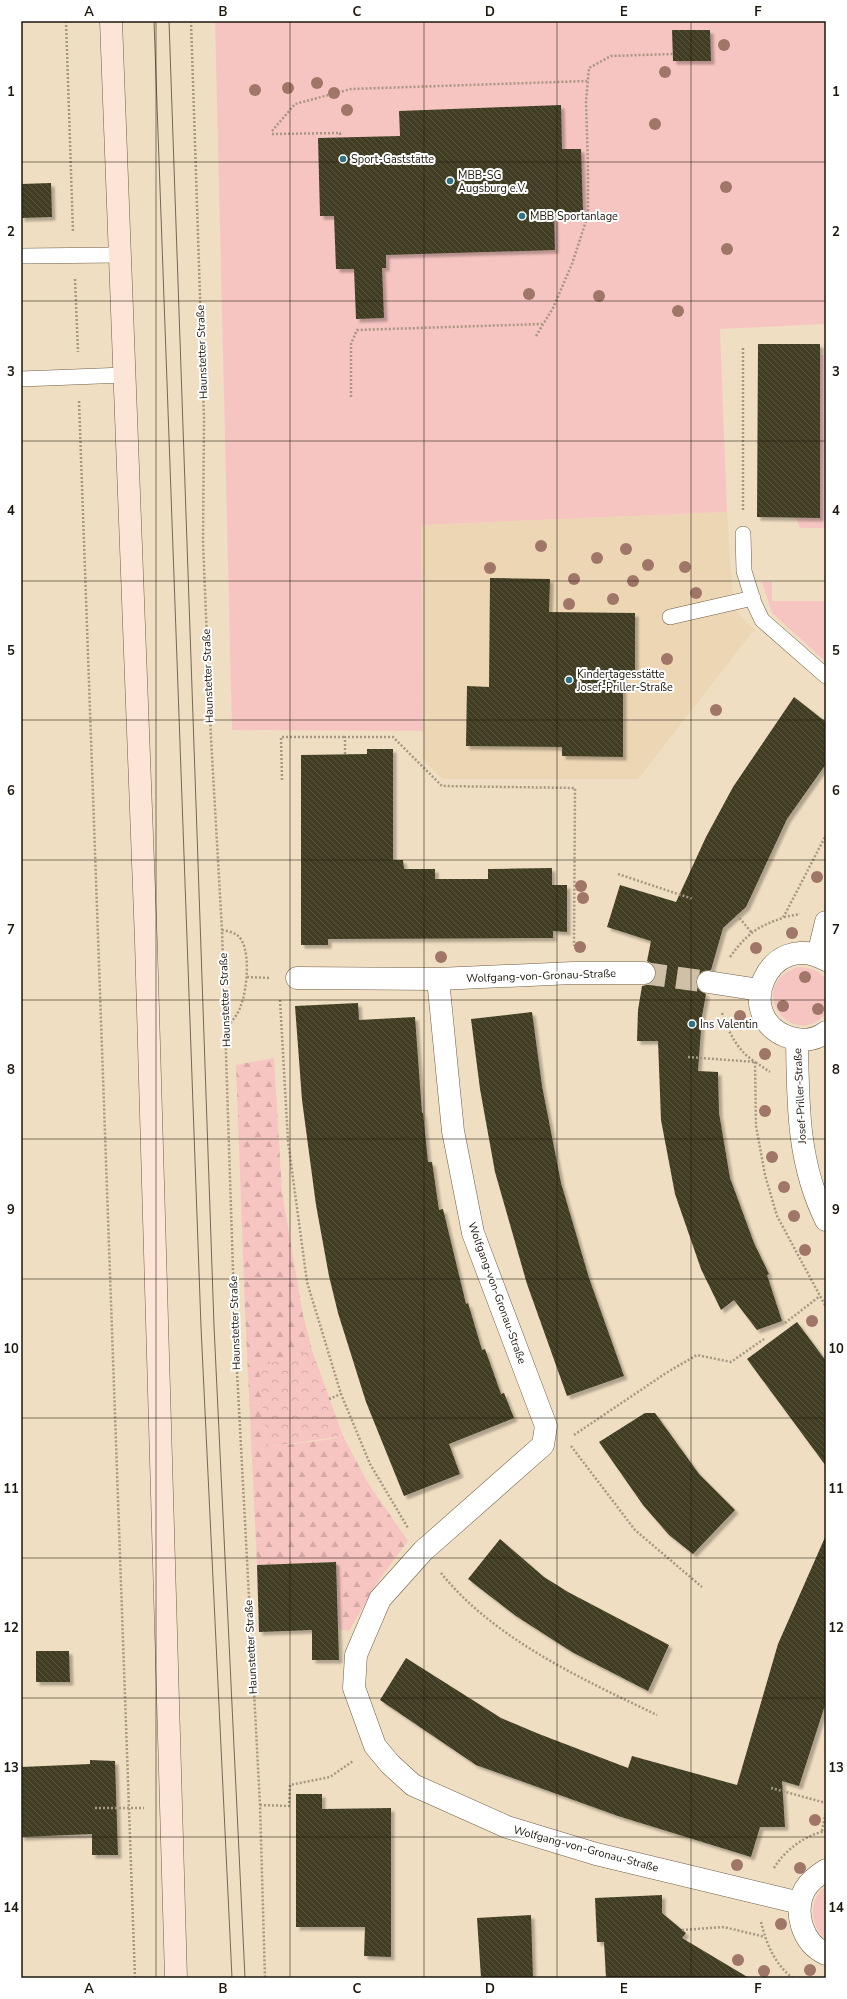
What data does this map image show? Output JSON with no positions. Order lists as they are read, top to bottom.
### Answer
{
  "streets": {
    "street": ["Wolfgang-von-Gronau-Straße", "Josef-Priller-Straße"],
    "path": ["Haunstetter Straße"]
  },
  "places": [
    "Sport-Gaststätte",
    "MBB-SG Augsburg e.V.",
    "MBB Sportanlage",
    "Kindertagesstätte Josef-Priller-Straße",
    "Ins Valentin"
  ],
  "grid": {
    "columns": [
      "A",
      "B",
      "C",
      "D",
      "E",
      "F"
    ],
    "rows": [
      "1",
      "2",
      "3",
      "4",
      "5",
      "6",
      "7",
      "8",
      "9",
      "10",
      "11",
      "12",
      "13",
      "14"
    ]
  }
}
